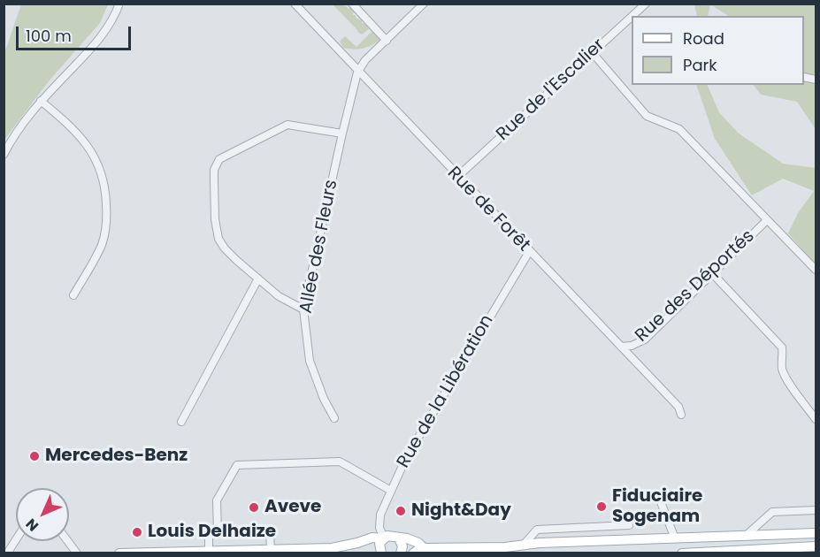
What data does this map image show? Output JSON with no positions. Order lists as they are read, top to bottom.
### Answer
{
  "streets": {
    "street": [
      "Rue de l'Escalier",
      "Rue de Forêt",
      "Allée des Fleurs",
      "Rue des Déportés",
      "Rue de la Libération"
    ]
  },
  "crossings": [
    ["Rue de l'Escalier", "Rue de Forêt"],
    ["Rue de Forêt", "Allée des Fleurs"],
    ["Rue de Forêt", "Rue des Déportés"],
    ["Rue de Forêt", "Rue de la Libération"]
  ],
  "places": [
    "Mercedes-Benz",
    "Fiduciaire Sogenam",
    "Aveve",
    "Night&Day",
    "Louis Delhaize"
  ],
  "legend": ["Road", "Park"],
  "scale_bar": "100 m",
  "north": "bottom left"
}
